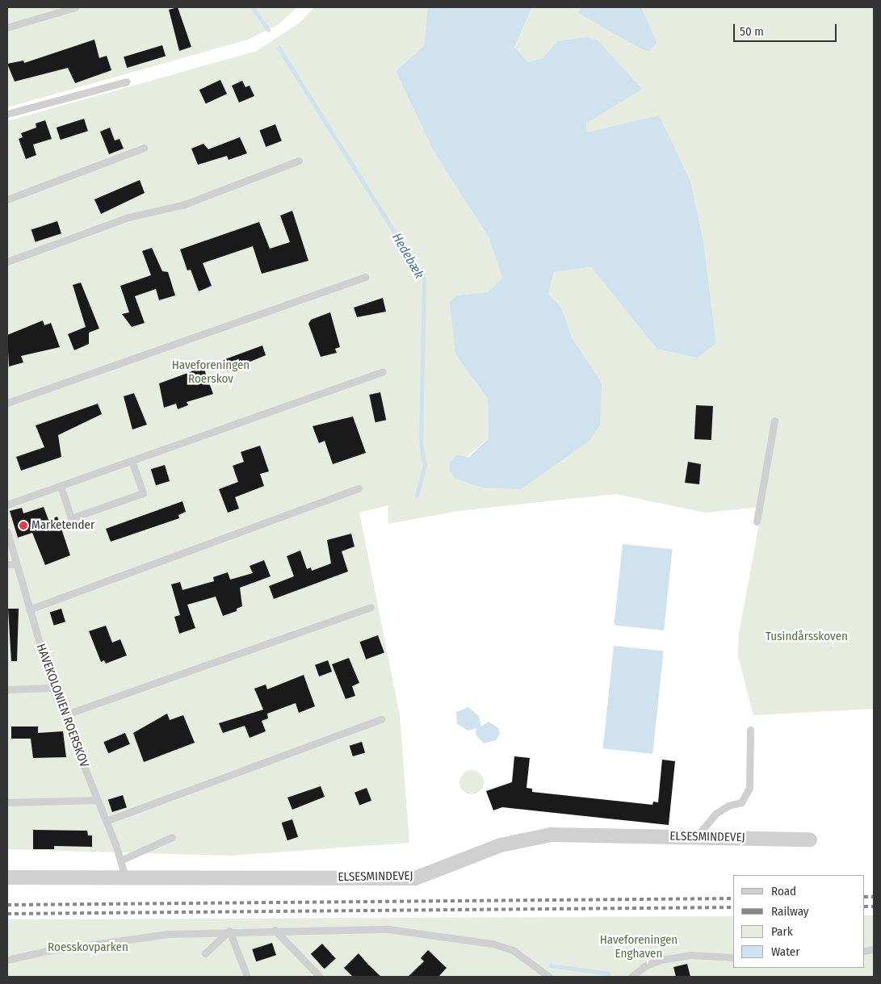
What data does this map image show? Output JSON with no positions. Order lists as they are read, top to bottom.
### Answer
{
  "streets": {
    "street": ["ELSESMINDEVEJ"],
    "lane": ["HAVEKOLONIEN ROERSKOV"]
  },
  "crossings": [
    ["HAVEKOLONIEN ROERSKOV", "ELSESMINDEVEJ"]
  ],
  "water": ["Hedebæk"],
  "parks": [
    "Haveforeningen Roerskov",
    "Tusindårsskoven",
    "Haveforeningen Enghaven",
    "Roesskovparken"
  ],
  "places": ["Marketender"],
  "legend": [
    "Road",
    "Railway",
    "Park",
    "Water"
  ],
  "scale_bar": "50 m"
}
